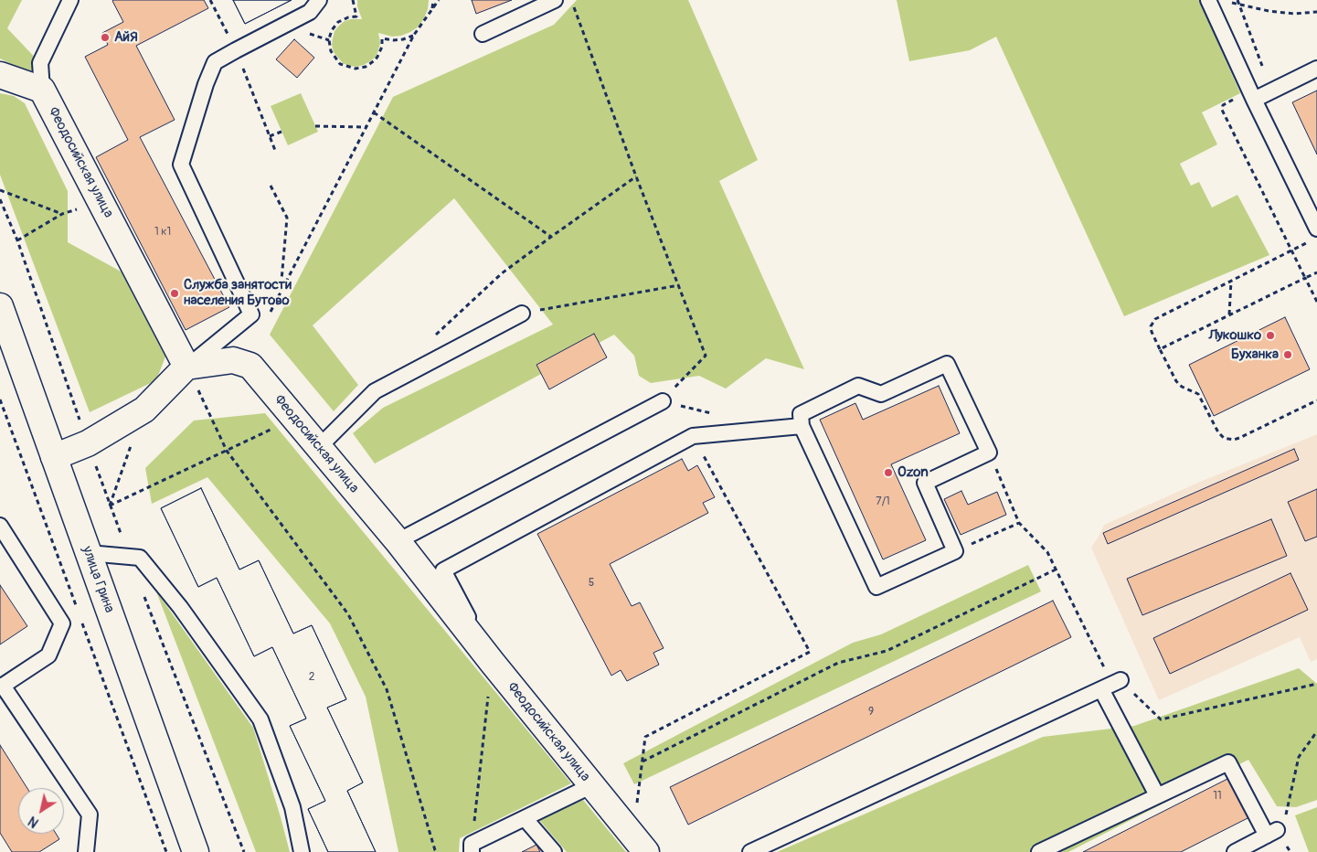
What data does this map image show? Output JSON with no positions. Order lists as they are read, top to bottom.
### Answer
{
  "streets": {
    "street": ["Феодосийская улица", "улица Грина"]
  },
  "places": [
    "АйЯ",
    "Служба занятости населения Бутово",
    "Лукошко",
    "Буханка",
    "Ozon"
  ],
  "house_numbers": [
    "1 к1",
    "7/1",
    "5",
    "2",
    "9",
    "11"
  ],
  "north": "bottom left"
}
